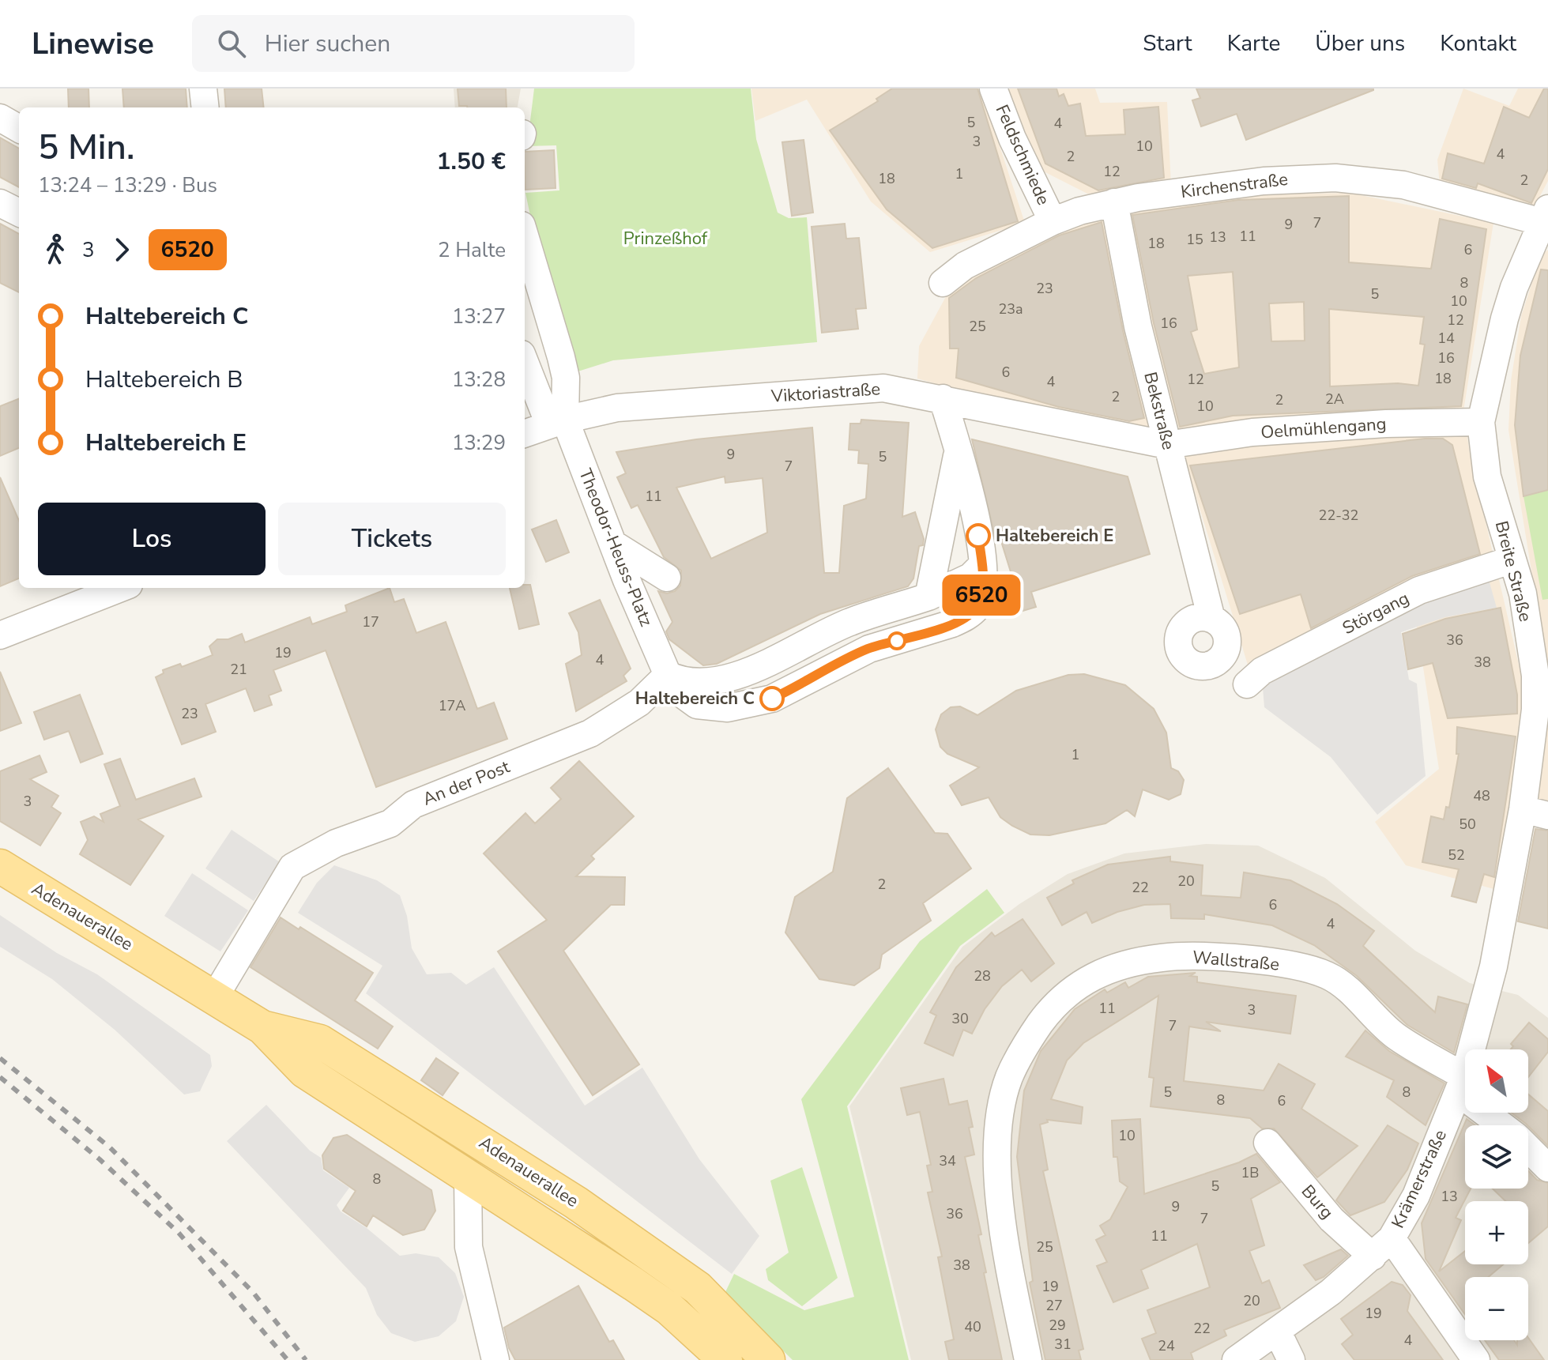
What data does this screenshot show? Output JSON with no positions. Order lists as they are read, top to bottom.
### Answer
{
  "streets": {
    "main road": ["Adenauerallee"],
    "street": [
      "Feldschmiede",
      "Kirchenstraße",
      "Viktoriastraße",
      "Bekstraße",
      "Oelmühlengang",
      "Theodor-Heuss-Platz",
      "Breite Straße",
      "Störgang",
      "An der Post",
      "Wallstraße",
      "Krämerstraße",
      "Burg"
    ]
  },
  "crossings": [
    ["Feldschmiede", "Kirchenstraße"],
    ["Kirchenstraße", "Bekstraße"],
    ["Kirchenstraße", "Breite Straße"],
    ["Viktoriastraße", "Bekstraße"],
    ["Viktoriastraße", "Oelmühlengang"],
    ["Viktoriastraße", "Theodor-Heuss-Platz"],
    ["Bekstraße", "Oelmühlengang"],
    ["Oelmühlengang", "Breite Straße"],
    ["Theodor-Heuss-Platz", "An der Post"],
    ["Breite Straße", "Störgang"],
    ["Breite Straße", "Krämerstraße"],
    ["An der Post", "Adenauerallee"],
    ["Wallstraße", "Krämerstraße"],
    ["Krämerstraße", "Burg"]
  ],
  "parks": ["Prinzeßhof"],
  "places": ["Haltebereich E", "Haltebereich C"],
  "lines": ["bus line 6520"],
  "house_numbers": [
    "5",
    "4",
    "3",
    "10",
    "4",
    "2",
    "12",
    "1",
    "18",
    "2",
    "7",
    "9",
    "11",
    "13",
    "15",
    "18",
    "6",
    "8",
    "23",
    "5",
    "10",
    "23a",
    "12",
    "16",
    "25",
    "14",
    "16",
    "6",
    "18",
    "12",
    "4",
    "2",
    "2A",
    "2",
    "10",
    "9",
    "5",
    "7",
    "11",
    "22-32",
    "17",
    "36",
    "19",
    "4",
    "38",
    "21",
    "17A",
    "23",
    "1",
    "48",
    "3",
    "50",
    "52",
    "20",
    "2",
    "22",
    "6",
    "4",
    "28",
    "11",
    "3",
    "30",
    "7",
    "5",
    "8",
    "8",
    "6",
    "10",
    "34",
    "1B",
    "8",
    "5",
    "13",
    "9",
    "36",
    "7",
    "11",
    "25",
    "38",
    "19",
    "20",
    "27",
    "19",
    "29",
    "40",
    "22",
    "4",
    "31",
    "24"
  ],
  "north": "top left",
  "page": {
    "header": "Linewise",
    "search": "Hier suchen",
    "nav": [
      "Start",
      "Karte",
      "Über uns",
      "Kontakt"
    ],
    "on_map": "6520",
    "heading": ["5 Min.", "13:24 – 13:29 · Bus", "1.50 €"],
    "legs": ["3", "6520", "2 Halte"],
    "list": [
      {
        "name": "Haltebereich C",
        "value": "13:27"
      },
      {
        "name": "Haltebereich B",
        "value": "13:28"
      },
      {
        "name": "Haltebereich E",
        "value": "13:29"
      }
    ],
    "buttons": ["Los", "Tickets"],
    "map_buttons": ["+", "−"]
  }
}
